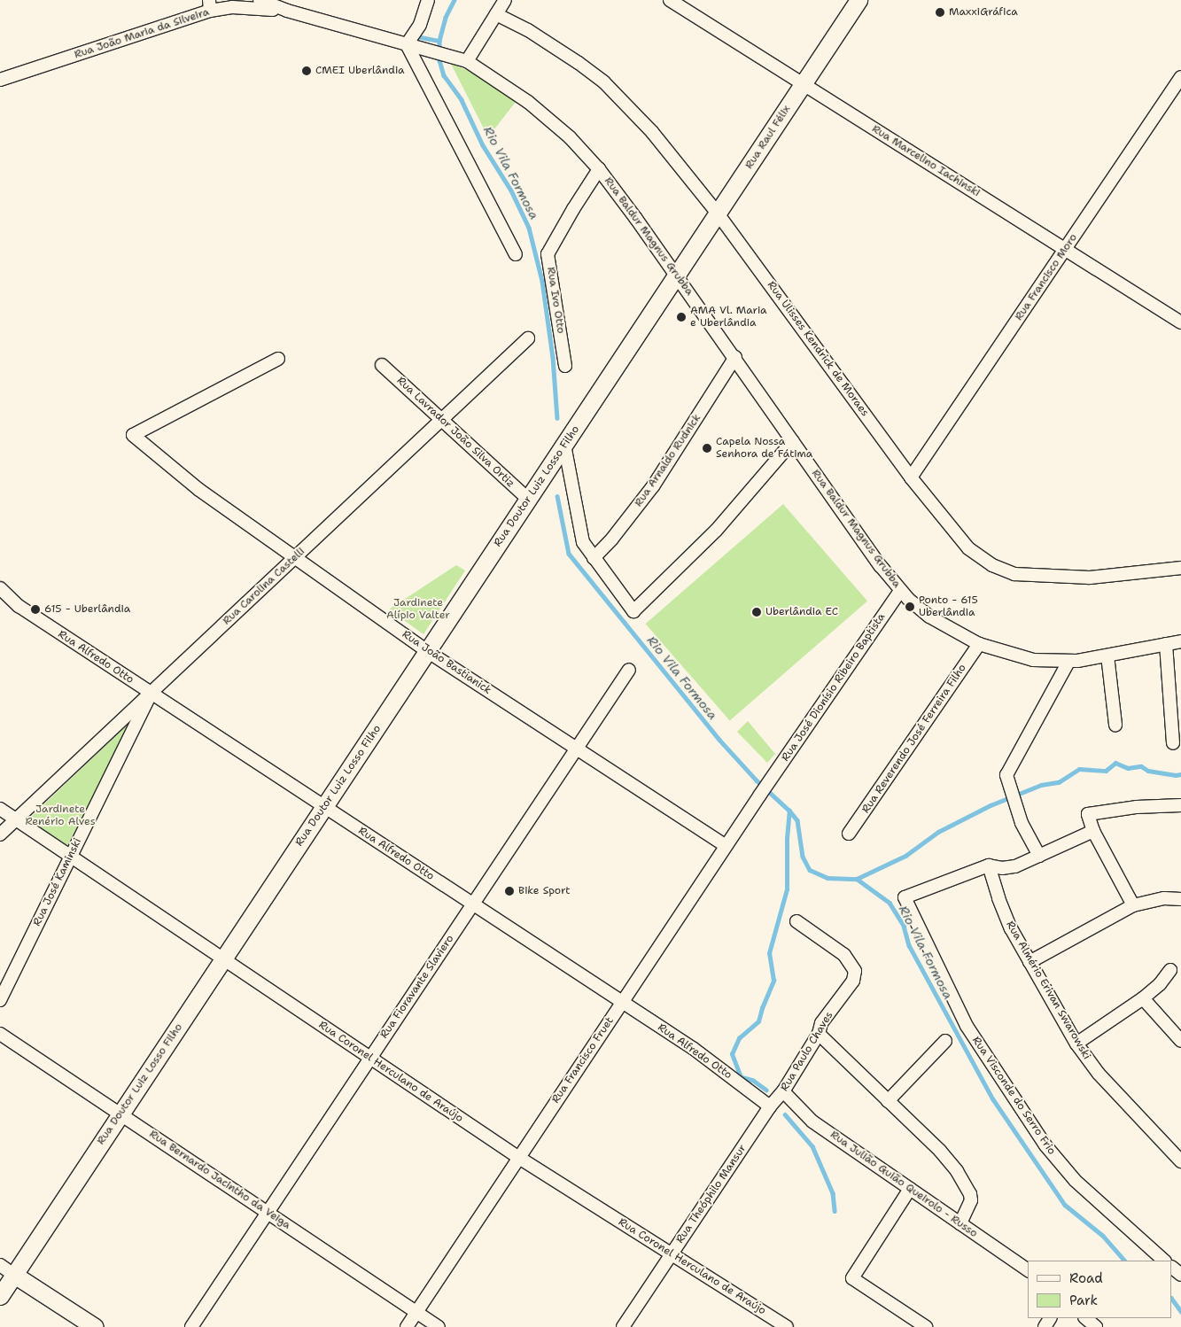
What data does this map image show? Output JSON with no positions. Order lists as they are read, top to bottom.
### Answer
{
  "streets": {
    "street": [
      "Rua João Maria da Silveira",
      "Rua Raul Félix",
      "Rua Marcelino Iachinski",
      "Rua Baldur Magnus Grubba",
      "Rua Francisco Moro",
      "Rua Ivo Otto",
      "Rua Ulisses Kendrick de Moraes",
      "Rua Lavrador João Silva Ortiz",
      "Rua Arnaldo Rudnick",
      "Rua Doutor Luiz Losso Filho",
      "Rua Carolina Castelli",
      "Rua Alfredo Otto",
      "Rua João Bastianick",
      "Rua José Dionísio Ribeiro Baptista",
      "Rua Reverendo José Ferreira Filho",
      "Rua José Kaminski",
      "Rua Fioravante Slaviero",
      "Rua Almério Erivan Swarowski",
      "Rua Paulo Chaves",
      "Rua Francisco Fruet",
      "Rua Coronel Herculano de Araújo",
      "Rua Visconde do Serro Frio",
      "Rua Bernardo Jacintho da Veiga",
      "Rua Julião Guião Queirolo - Russo",
      "Rua Theóphilo Mansur"
    ]
  },
  "crossings": [
    ["Rua João Maria da Silveira", "Rua Baldur Magnus Grubba"],
    ["Rua Raul Félix", "Rua Marcelino Iachinski"],
    ["Rua Raul Félix", "Rua Baldur Magnus Grubba"],
    ["Rua Raul Félix", "Rua Ulisses Kendrick de Moraes"],
    ["Rua Raul Félix", "Rua Doutor Luiz Losso Filho"],
    ["Rua Marcelino Iachinski", "Rua Francisco Moro"],
    ["Rua Baldur Magnus Grubba", "Rua Ivo Otto"],
    ["Rua Baldur Magnus Grubba", "Rua Arnaldo Rudnick"],
    ["Rua Baldur Magnus Grubba", "Rua Doutor Luiz Losso Filho"],
    ["Rua Baldur Magnus Grubba", "Rua José Dionísio Ribeiro Baptista"],
    ["Rua Baldur Magnus Grubba", "Rua Reverendo José Ferreira Filho"],
    ["Rua Francisco Moro", "Rua Ulisses Kendrick de Moraes"],
    ["Rua Lavrador João Silva Ortiz", "Rua Doutor Luiz Losso Filho"],
    ["Rua Lavrador João Silva Ortiz", "Rua Carolina Castelli"],
    ["Rua Doutor Luiz Losso Filho", "Rua Alfredo Otto"],
    ["Rua Doutor Luiz Losso Filho", "Rua João Bastianick"],
    ["Rua Doutor Luiz Losso Filho", "Rua Coronel Herculano de Araújo"],
    ["Rua Doutor Luiz Losso Filho", "Rua Bernardo Jacintho da Veiga"],
    ["Rua Carolina Castelli", "Rua Alfredo Otto"],
    ["Rua Carolina Castelli", "Rua João Bastianick"],
    ["Rua Carolina Castelli", "Rua José Kaminski"],
    ["Rua Carolina Castelli", "Rua Coronel Herculano de Araújo"],
    ["Rua Alfredo Otto", "Rua José Kaminski"],
    ["Rua Alfredo Otto", "Rua Fioravante Slaviero"],
    ["Rua Alfredo Otto", "Rua Paulo Chaves"],
    ["Rua Alfredo Otto", "Rua Francisco Fruet"],
    ["Rua Alfredo Otto", "Rua Julião Guião Queirolo - Russo"],
    ["Rua Alfredo Otto", "Rua Theóphilo Mansur"],
    ["Rua João Bastianick", "Rua Fioravante Slaviero"],
    ["Rua João Bastianick", "Rua Francisco Fruet"],
    ["Rua José Dionísio Ribeiro Baptista", "Rua Francisco Fruet"],
    ["Rua José Kaminski", "Rua Coronel Herculano de Araújo"],
    ["Rua Fioravante Slaviero", "Rua Coronel Herculano de Araújo"],
    ["Rua Fioravante Slaviero", "Rua Bernardo Jacintho da Veiga"],
    ["Rua Almério Erivan Swarowski", "Rua Visconde do Serro Frio"],
    ["Rua Paulo Chaves", "Rua Julião Guião Queirolo - Russo"],
    ["Rua Paulo Chaves", "Rua Theóphilo Mansur"],
    ["Rua Francisco Fruet", "Rua Coronel Herculano de Araújo"],
    ["Rua Francisco Fruet", "Rua Bernardo Jacintho da Veiga"],
    ["Rua Coronel Herculano de Araújo", "Rua Theóphilo Mansur"],
    ["Rua Julião Guião Queirolo - Russo", "Rua Theóphilo Mansur"]
  ],
  "water": ["Rio Vila Formosa"],
  "parks": ["Jardinete Alípio Valter", "Jardinete Renério Alves"],
  "places": [
    "MaxxiGráfica",
    "CMEI Uberlândia",
    "AMA Vl. Maria e Uberlândia",
    "Capela Nossa Senhora de Fátima",
    "Ponto - 615 Uberlândia",
    "615 - Uberlândia",
    "Uberlândia EC",
    "Bike Sport"
  ],
  "legend": ["Road", "Park"]
}
